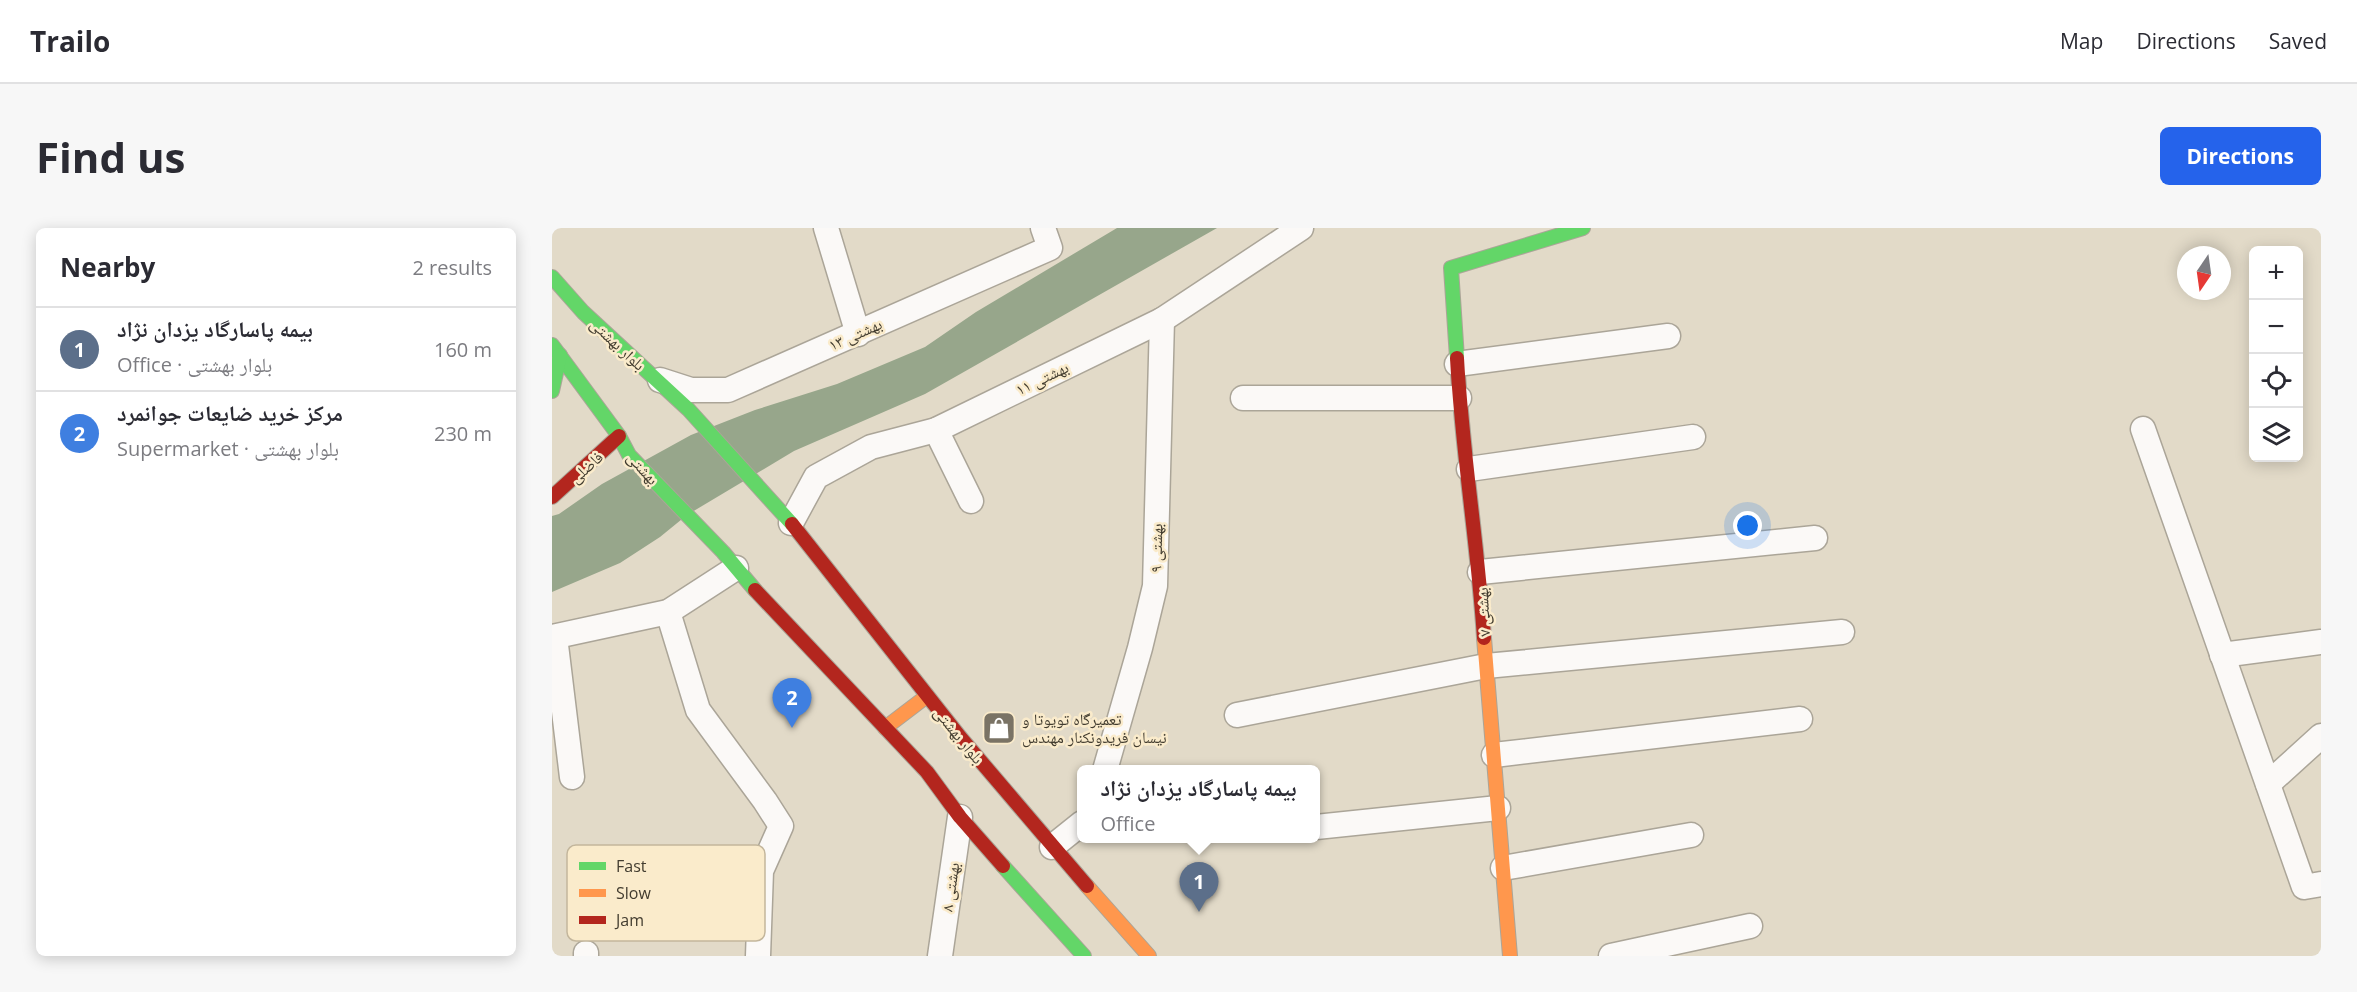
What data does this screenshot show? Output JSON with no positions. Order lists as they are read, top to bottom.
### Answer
{
  "streets": {
    "main road": [
      "بلوار بهشتی",
      "فاضلی",
      "بهشتی",
      "بهشتی ۷"
    ],
    "street": [
      "بهشتی ۱۳",
      "بهشتی ۱۱",
      "بهشتی ۹",
      "بهشتی ۸"
    ]
  },
  "crossings": [
    ["بهشتی ۱۳", "بلوار بهشتی"],
    ["بلوار بهشتی", "بهشتی ۱۱"],
    ["بهشتی ۱۱", "بهشتی ۹"],
    ["فاضلی", "بهشتی"]
  ],
  "places": {
    "shop": ["تعمیرگاه تویوتا و نیسان فریدونکنار مهندس"]
  },
  "legend": ["Fast", "Slow", "Jam"],
  "north": "bottom",
  "page": {
    "header": "Trailo",
    "nav": ["Map", "Directions", "Saved"],
    "buttons": "Directions",
    "title": "Find us",
    "heading": ["Nearby", "2 results"],
    "map_buttons": ["+", "−"],
    "list": [
      {
        "mark": "1",
        "name": "بیمه پاسارگاد یزدان نژاد",
        "note": "Office · بلوار بهشتی",
        "value": "160 m"
      },
      {
        "mark": "2",
        "name": "مرکز خرید ضایعات جوانمرد",
        "note": "Supermarket · بلوار بهشتی",
        "value": "230 m"
      }
    ],
    "pins": ["2", "1"],
    "popup": ["بیمه پاسارگاد یزدان نژاد", "Office"]
  }
}
